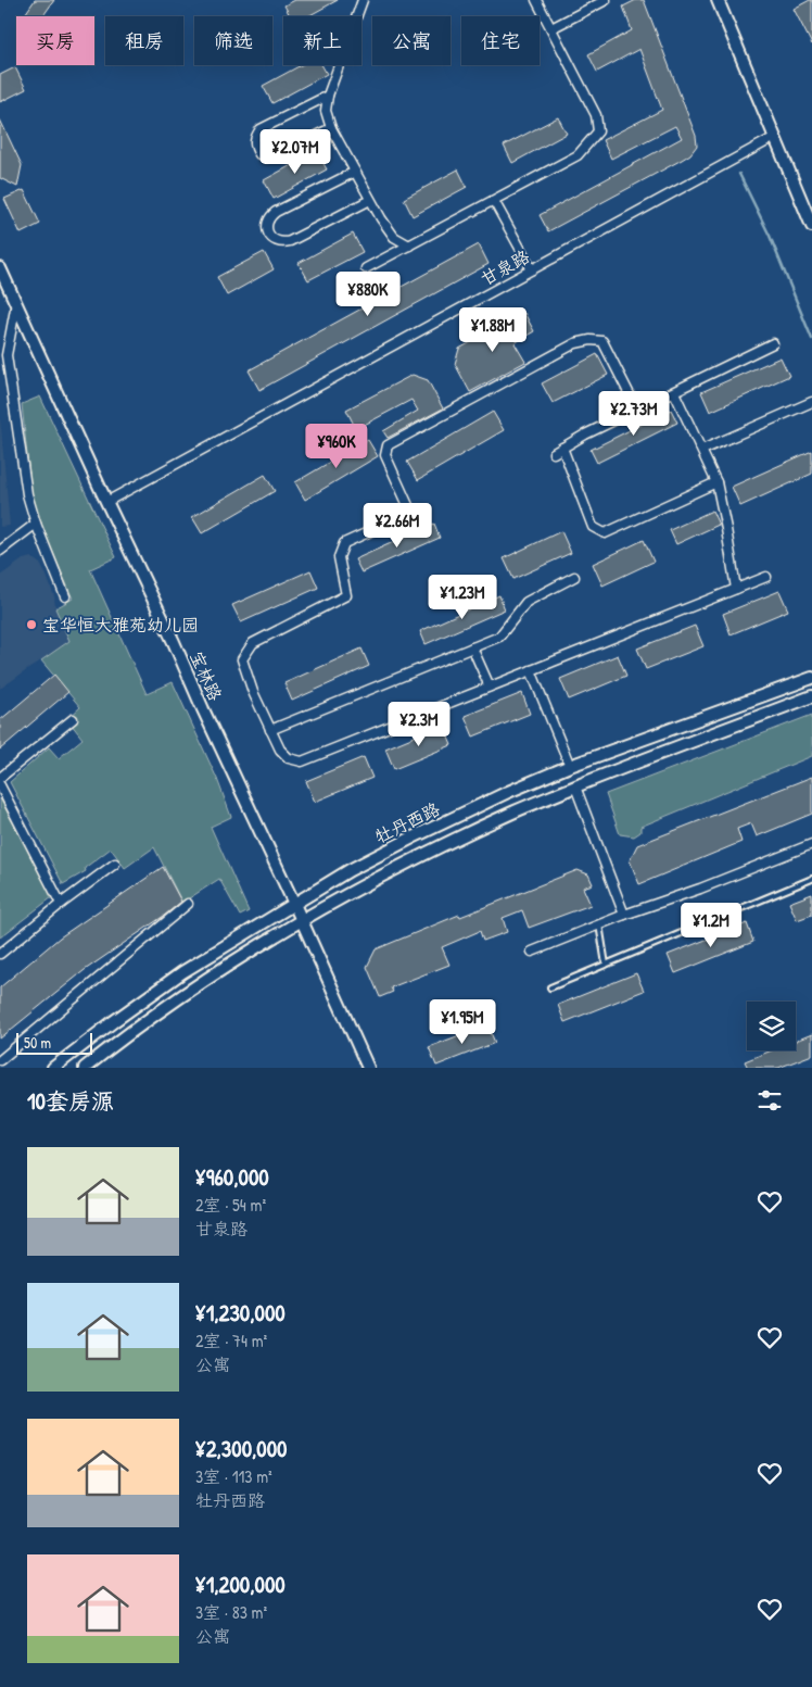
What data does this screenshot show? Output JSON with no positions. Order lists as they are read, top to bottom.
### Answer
{
  "streets": {
    "street": ["甘泉路", "宝林路", "牡丹西路"]
  },
  "crossings": [
    ["甘泉路", "宝林路"],
    ["宝林路", "牡丹西路"]
  ],
  "places": ["宝华恒大雅苑幼儿园"],
  "scale_bar": "50 m",
  "page": {
    "chip": [
      "买房",
      "租房",
      "筛选",
      "新上",
      "公寓",
      "住宅"
    ],
    "price": [
      "¥2.07M",
      "¥880K",
      "¥1.88M",
      "¥2.73M",
      "¥960K",
      "¥2.66M",
      "¥1.23M",
      "¥2.3M",
      "¥1.2M",
      "¥1.95M"
    ],
    "scale": "50 m",
    "heading": "10套房源",
    "list": [
      {
        "name": "¥960,000",
        "note": "2室 · 54 m² · 甘泉路"
      },
      {
        "name": "¥1,230,000",
        "note": "2室 · 74 m² · 公寓"
      },
      {
        "name": "¥2,300,000",
        "note": "3室 · 113 m² · 牡丹西路"
      },
      {
        "name": "¥1,200,000",
        "note": "3室 · 83 m² · 公寓"
      }
    ]
  }
}
